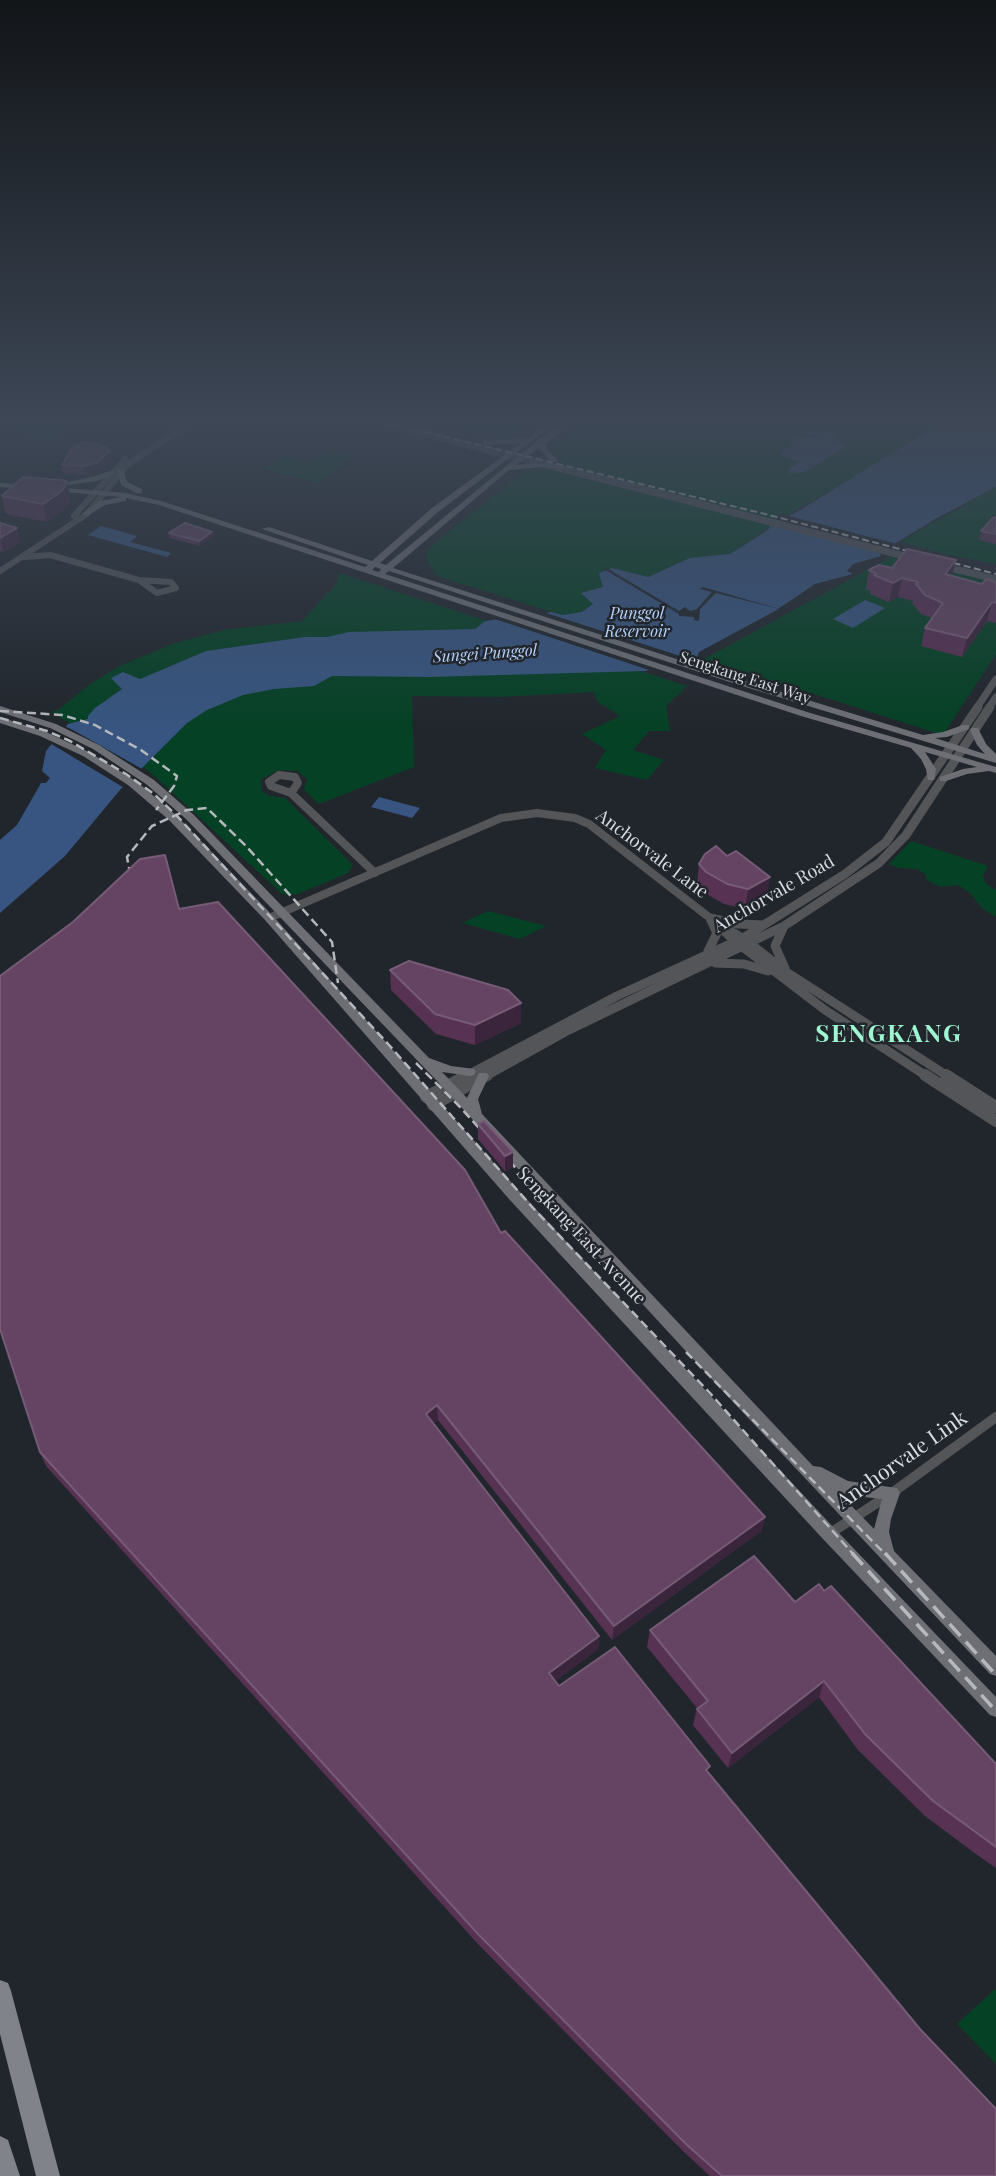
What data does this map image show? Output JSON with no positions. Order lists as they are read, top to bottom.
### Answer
{
  "streets": {
    "main road": ["Sengkang East Way", "Sengkang East Avenue"],
    "street": ["Anchorvale Lane", "Anchorvale Road", "Anchorvale Link"]
  },
  "crossings": [
    ["Sengkang East Way", "Anchorvale Road"],
    ["Anchorvale Lane", "Anchorvale Road"],
    ["Anchorvale Lane", "Sengkang East Avenue"],
    ["Anchorvale Road", "Sengkang East Avenue"],
    ["Sengkang East Avenue", "Anchorvale Link"]
  ],
  "districts": ["SENGKANG"],
  "water": ["Punggol Reservoir", "Sungei Punggol"]
}
